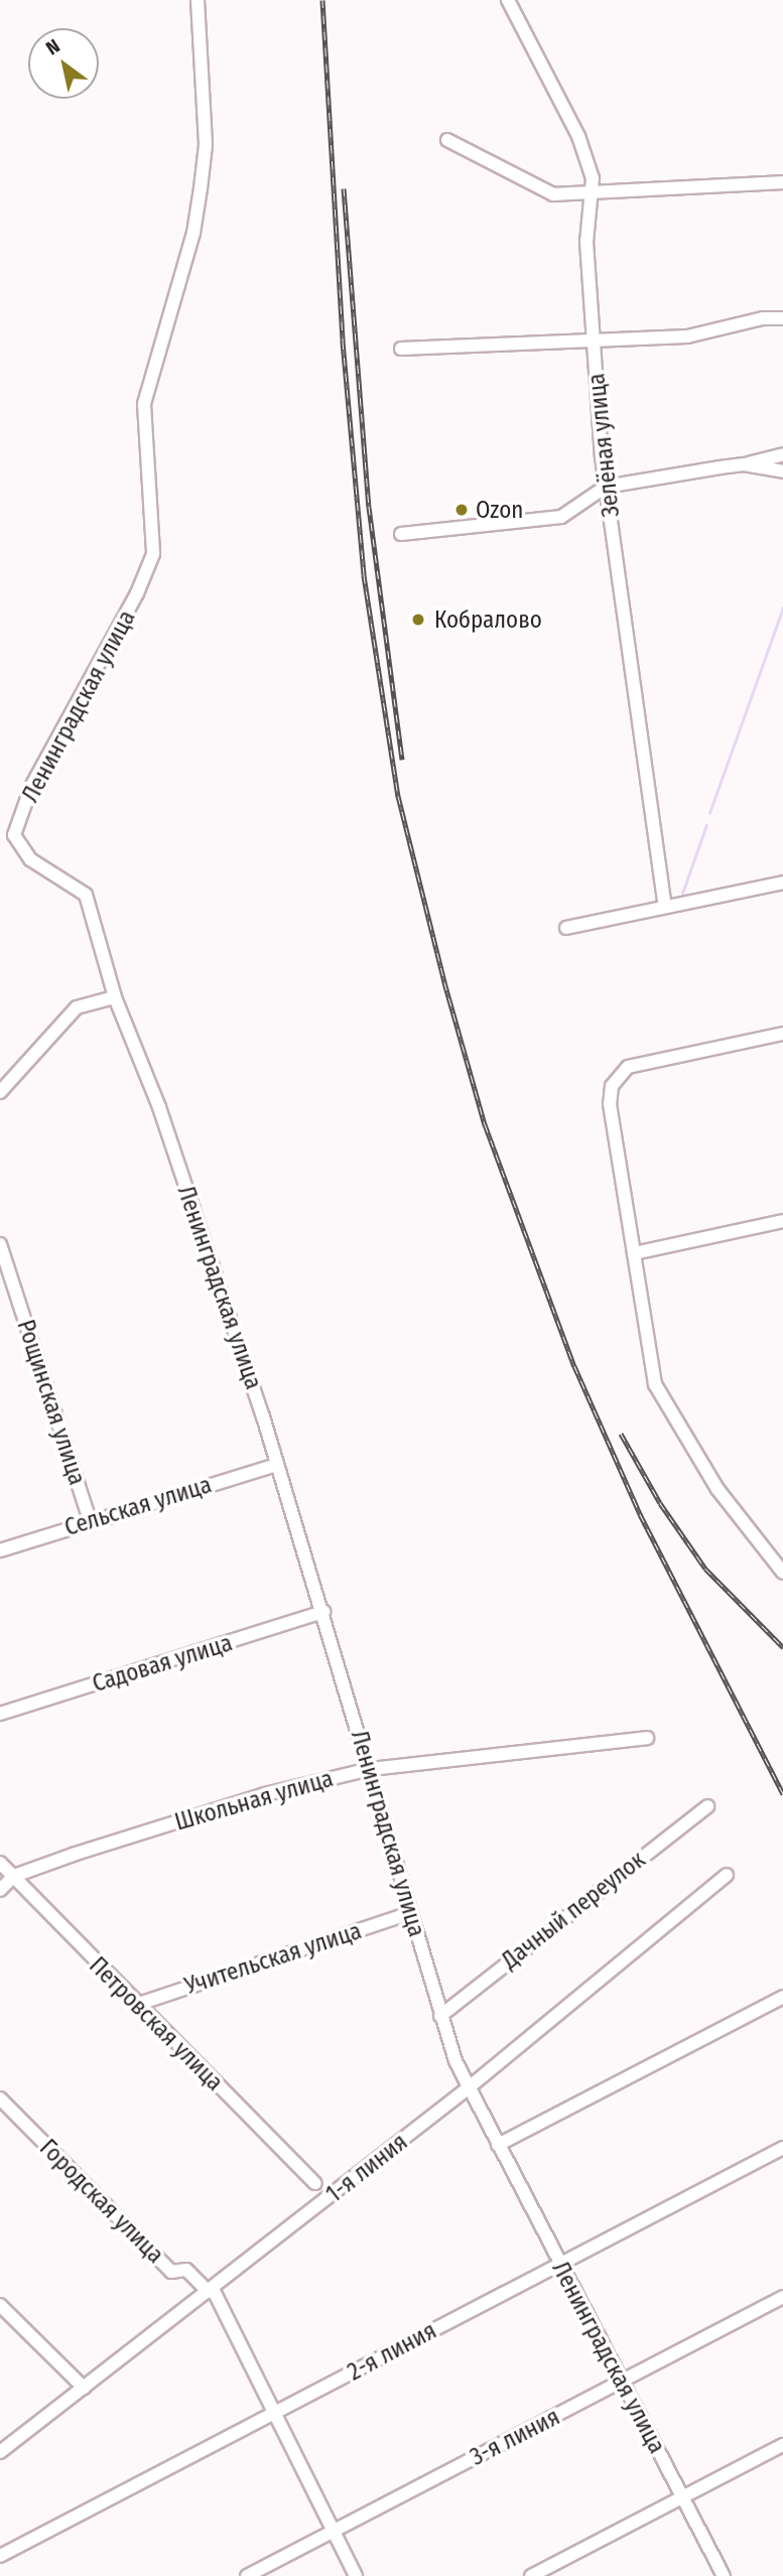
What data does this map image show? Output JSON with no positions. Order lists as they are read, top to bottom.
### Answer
{
  "streets": {
    "street": [
      "Зелёная улица",
      "Ленинградская улица",
      "Рощинская улица",
      "Сельская улица",
      "Садовая улица",
      "Школьная улица",
      "Дачный переулок",
      "Учительская улица",
      "Петровская улица",
      "1-я линия",
      "Городская улица",
      "2-я линия",
      "3-я линия"
    ]
  },
  "crossings": [
    ["Ленинградская улица", "Сельская улица"],
    ["Ленинградская улица", "Садовая улица"],
    ["Ленинградская улица", "Школьная улица"],
    ["Ленинградская улица", "Дачный переулок"],
    ["Ленинградская улица", "Учительская улица"],
    ["Ленинградская улица", "1-я линия"],
    ["Ленинградская улица", "2-я линия"],
    ["Ленинградская улица", "3-я линия"],
    ["Рощинская улица", "Сельская улица"],
    ["Школьная улица", "Петровская улица"],
    ["Учительская улица", "Петровская улица"],
    ["1-я линия", "Городская улица"]
  ],
  "places": ["Ozon", "Кобралово"],
  "north": "top left"
}
